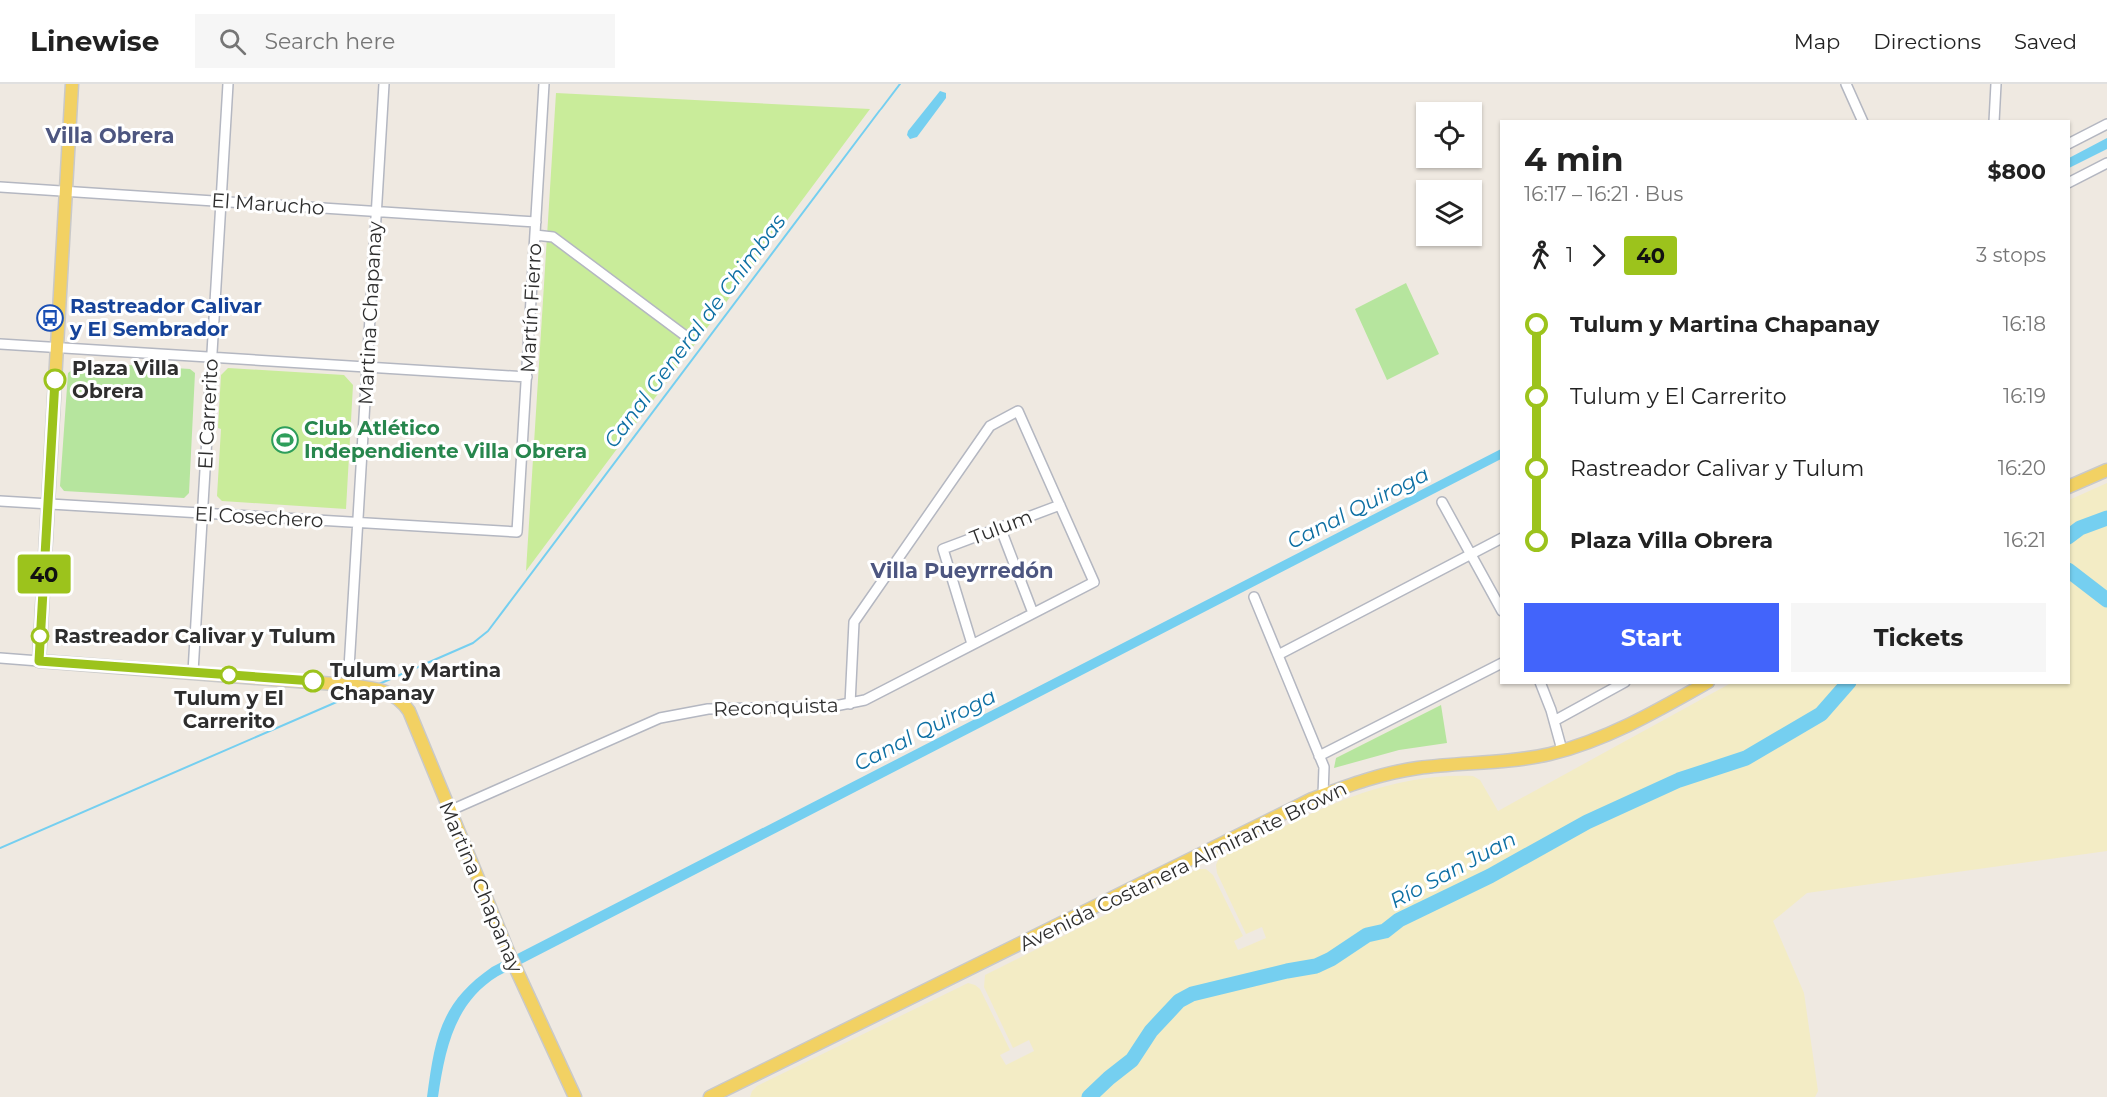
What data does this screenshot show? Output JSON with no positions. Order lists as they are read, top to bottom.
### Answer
{
  "streets": {
    "main road": ["Martina Chapanay", "Avenida Costanera Almirante Brown"],
    "street": [
      "El Marucho",
      "Martín Fierro",
      "El Carrerito",
      "El Cosechero",
      "Tulum",
      "Reconquista"
    ]
  },
  "crossings": [
    ["El Marucho", "Martín Fierro"],
    ["El Marucho", "Martina Chapanay"],
    ["El Marucho", "El Carrerito"],
    ["Martín Fierro", "El Cosechero"],
    ["Martina Chapanay", "El Cosechero"],
    ["Martina Chapanay", "Reconquista"],
    ["El Carrerito", "El Cosechero"],
    ["Tulum", "Reconquista"]
  ],
  "districts": ["Villa Obrera", "Villa Pueyrredón"],
  "water": ["Canal General de Chimbas", "Canal Quiroga", "Río San Juan"],
  "places": {
    "bus stop": ["Rastreador Calivar y El Sembrador"],
    "other": [
      "Plaza Villa Obrera",
      "Rastreador Calivar y Tulum",
      "Tulum y El Carrerito",
      "Tulum y Martina Chapanay"
    ],
    "sports": ["Club Atlético Independiente Villa Obrera"]
  },
  "lines": ["bus line 40"],
  "page": {
    "header": "Linewise",
    "search": "Search here",
    "nav": ["Map", "Directions", "Saved"],
    "on_map": "40",
    "heading": ["4 min", "16:17 – 16:21 · Bus", "$800"],
    "legs": ["1", "40", "3 stops"],
    "list": [
      {
        "name": "Tulum y Martina Chapanay",
        "value": "16:18"
      },
      {
        "name": "Tulum y El Carrerito",
        "value": "16:19"
      },
      {
        "name": "Rastreador Calivar y Tulum",
        "value": "16:20"
      },
      {
        "name": "Plaza Villa Obrera",
        "value": "16:21"
      }
    ],
    "buttons": ["Start", "Tickets"]
  }
}
